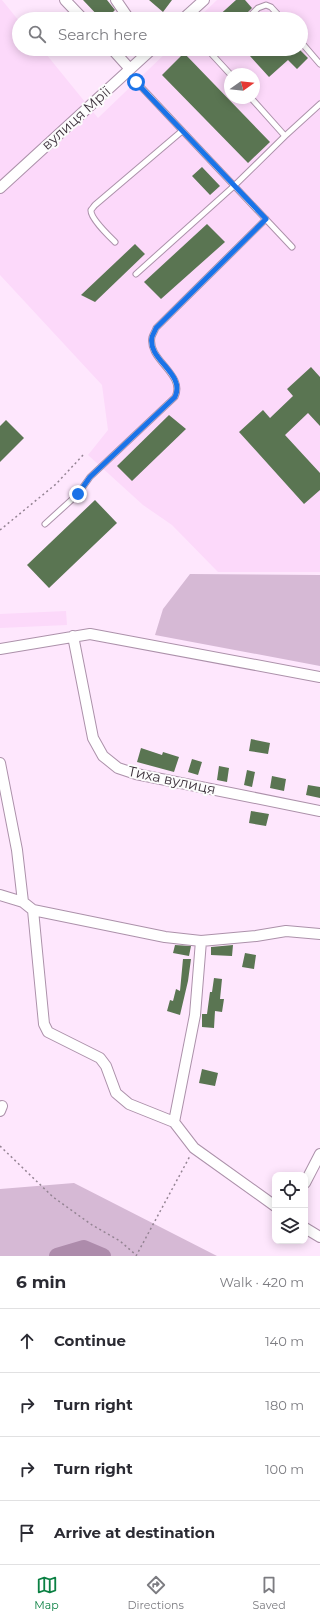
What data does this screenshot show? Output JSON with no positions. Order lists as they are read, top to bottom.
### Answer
{
  "streets": {
    "street": ["вулиця Мрії", "Тиха вулиця"]
  },
  "north": "right",
  "page": {
    "search": "Search here",
    "heading": ["6 min", "Walk · 420 m"],
    "list": [
      ["Continue", "140 m"],
      ["Turn right", "180 m"],
      ["Turn right", "100 m"],
      "Arrive at destination"
    ],
    "nav": ["Map", "Directions", "Saved"]
  }
}
